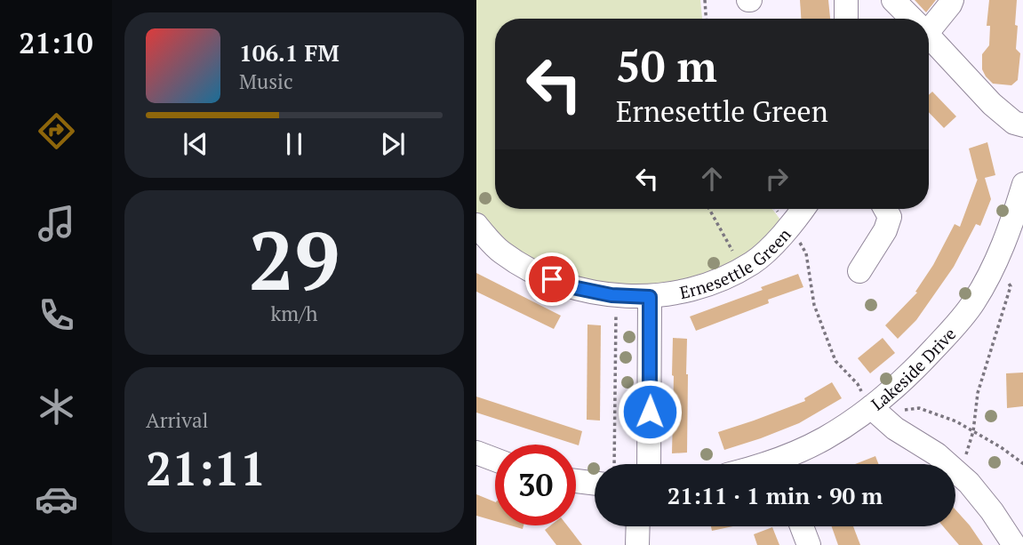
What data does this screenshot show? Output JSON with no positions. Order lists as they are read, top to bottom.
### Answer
{
  "streets": {
    "street": ["Ernesettle Green", "Lakeside Drive"]
  },
  "page": {
    "tabs": "21:10",
    "turn": ["50 m", "Ernesettle Green"],
    "song": ["106.1 FM", "Music"],
    "tile": [
      ["29", "km/h"],
      ["Arrival", "21:11"]
    ],
    "limit": "30",
    "trip": "21:11 · 1 min · 90 m"
  }
}
